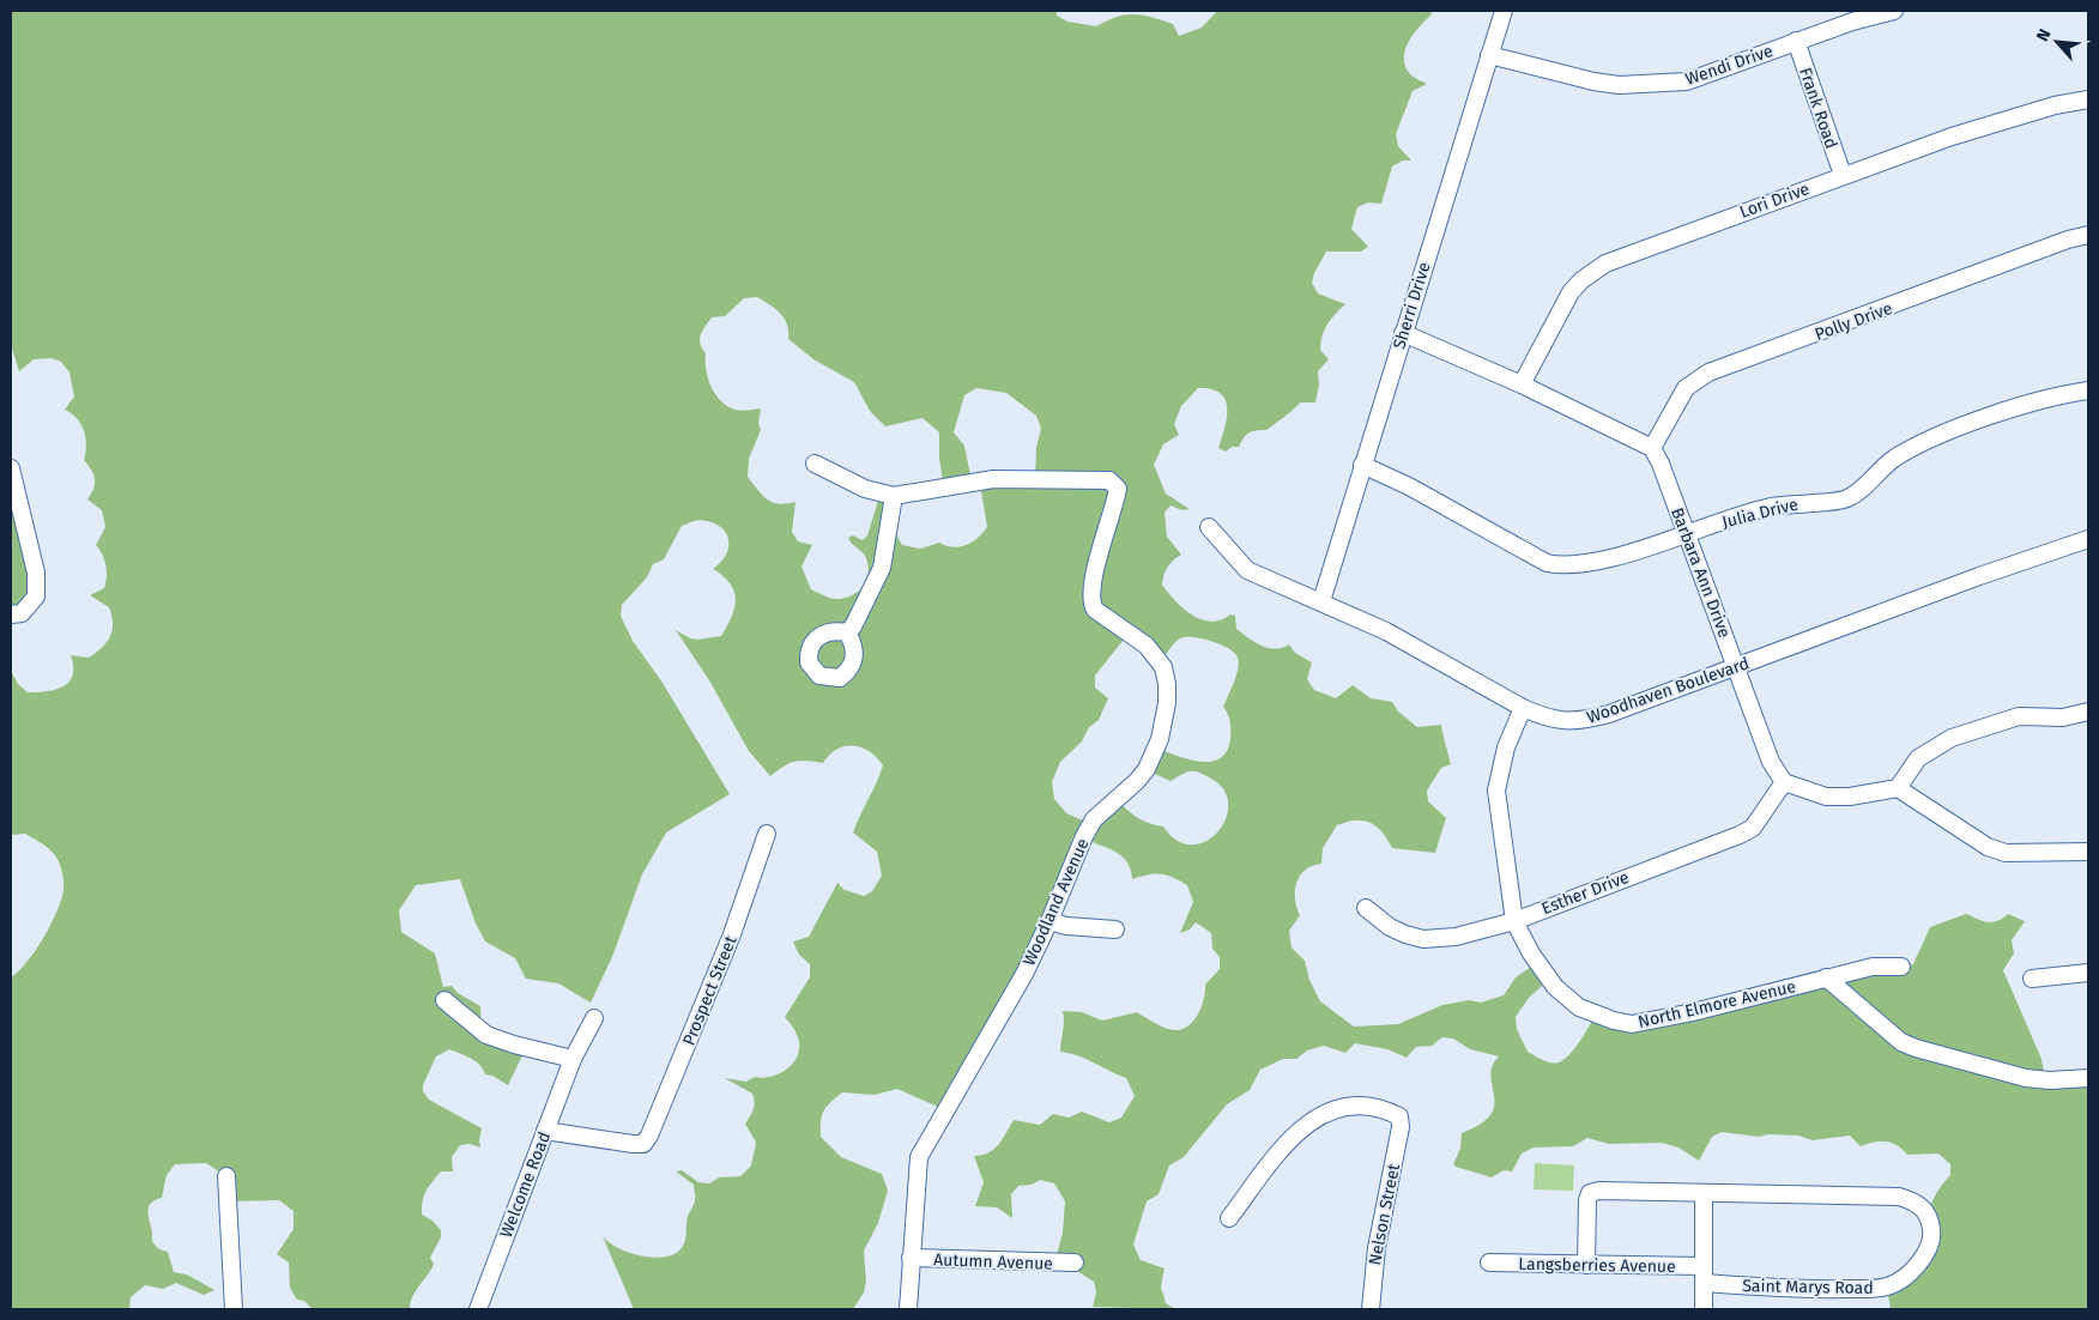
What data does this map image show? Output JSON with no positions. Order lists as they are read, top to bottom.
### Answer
{
  "streets": {
    "street": [
      "Wendi Drive",
      "Frank Road",
      "Lori Drive",
      "Sherri Drive",
      "Polly Drive",
      "Julia Drive",
      "Barbara Ann Drive",
      "Woodhaven Boulevard",
      "Esther Drive",
      "Woodland Avenue",
      "Prospect Street",
      "North Elmore Avenue",
      "Welcome Road",
      "Nelson Street",
      "Autumn Avenue",
      "Langsberries Avenue",
      "Saint Marys Road"
    ]
  },
  "crossings": [
    ["Wendi Drive", "Frank Road"],
    ["Wendi Drive", "Sherri Drive"],
    ["Frank Road", "Lori Drive"],
    ["Sherri Drive", "Julia Drive"],
    ["Sherri Drive", "Woodhaven Boulevard"],
    ["Polly Drive", "Barbara Ann Drive"],
    ["Julia Drive", "Barbara Ann Drive"],
    ["Barbara Ann Drive", "Woodhaven Boulevard"],
    ["Barbara Ann Drive", "Esther Drive"],
    ["Woodhaven Boulevard", "North Elmore Avenue"],
    ["Esther Drive", "North Elmore Avenue"],
    ["Woodland Avenue", "Autumn Avenue"],
    ["Prospect Street", "Welcome Road"]
  ],
  "north": "top left"
}
